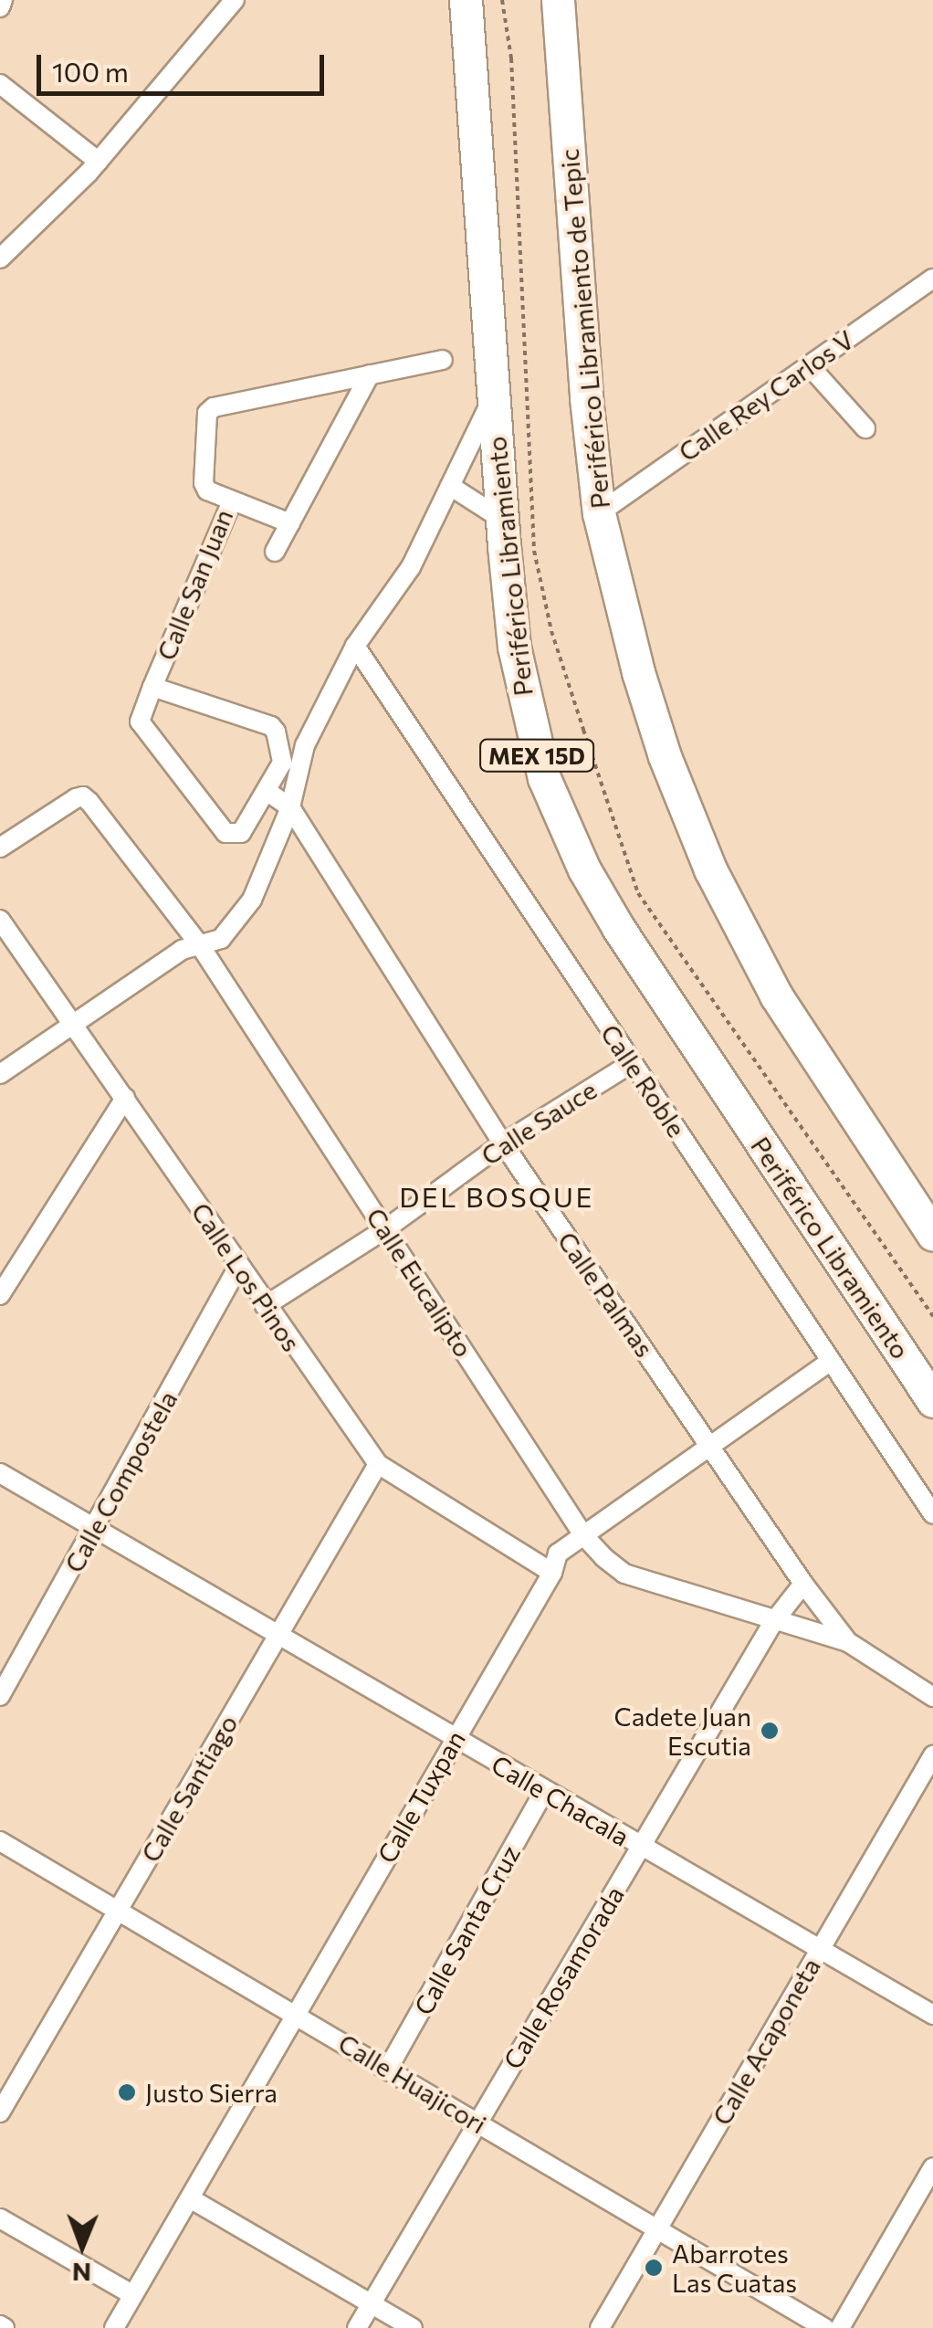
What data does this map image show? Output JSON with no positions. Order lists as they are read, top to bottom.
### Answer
{
  "streets": {
    "highway": ["Periférico Libramiento de Tepic", "Periférico Libramiento", "MEX 15D"],
    "street": [
      "Calle Rey Carlos V",
      "Calle San Juan",
      "Calle Roble",
      "Calle Sauce",
      "Calle Los Pinos",
      "Calle Eucalipto",
      "Calle Palmas",
      "Calle Compostela",
      "Calle Santiago",
      "Calle Tuxpan",
      "Calle Chacala",
      "Calle Santa Cruz",
      "Calle Rosamorada",
      "Calle Acaponeta",
      "Calle Huajicori"
    ]
  },
  "crossings": [
    ["Periférico Libramiento de Tepic", "Calle Rey Carlos V"],
    ["Calle Roble", "Calle Sauce"],
    ["Calle Roble", "Calle Tuxpan"],
    ["Calle Sauce", "Calle Los Pinos"],
    ["Calle Sauce", "Calle Eucalipto"],
    ["Calle Sauce", "Calle Palmas"],
    ["Calle Los Pinos", "Calle Compostela"],
    ["Calle Los Pinos", "Calle Santiago"],
    ["Calle Los Pinos", "Calle Tuxpan"],
    ["Calle Eucalipto", "Calle Palmas"],
    ["Calle Eucalipto", "Calle Tuxpan"],
    ["Calle Eucalipto", "Calle Rosamorada"],
    ["Calle Palmas", "Calle Tuxpan"],
    ["Calle Palmas", "Calle Rosamorada"],
    ["Calle Compostela", "Calle Chacala"],
    ["Calle Santiago", "Calle Chacala"],
    ["Calle Santiago", "Calle Huajicori"],
    ["Calle Tuxpan", "Calle Chacala"],
    ["Calle Tuxpan", "Calle Huajicori"],
    ["Calle Chacala", "Calle Santa Cruz"],
    ["Calle Chacala", "Calle Rosamorada"],
    ["Calle Chacala", "Calle Acaponeta"],
    ["Calle Santa Cruz", "Calle Huajicori"],
    ["Calle Rosamorada", "Calle Huajicori"],
    ["Calle Acaponeta", "Calle Huajicori"]
  ],
  "districts": ["DEL BOSQUE"],
  "places": ["Cadete Juan Escutia", "Justo Sierra", "Abarrotes Las Cuatas"],
  "scale_bar": "100 m",
  "north": "bottom"
}
